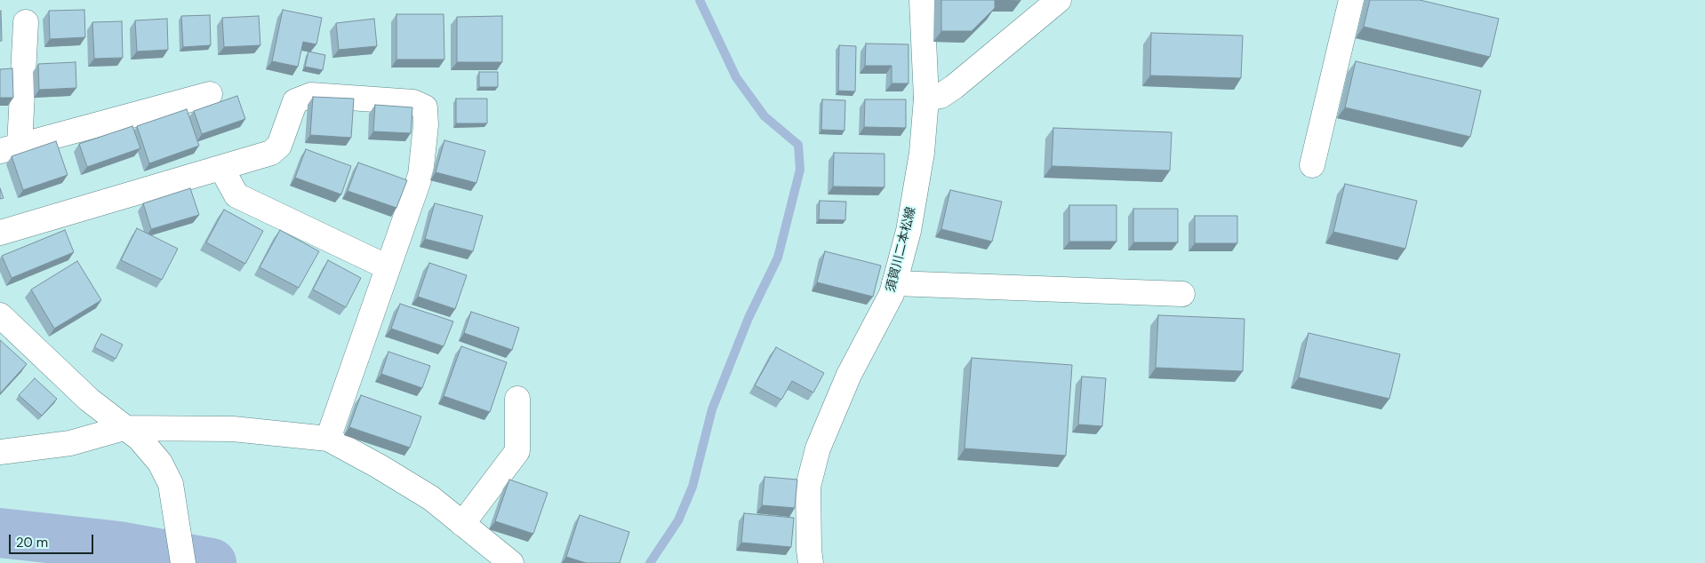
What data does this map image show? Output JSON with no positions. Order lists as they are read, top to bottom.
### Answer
{
  "streets": {
    "street": ["須賀川二本松線"]
  },
  "scale_bar": "20 m"
}
